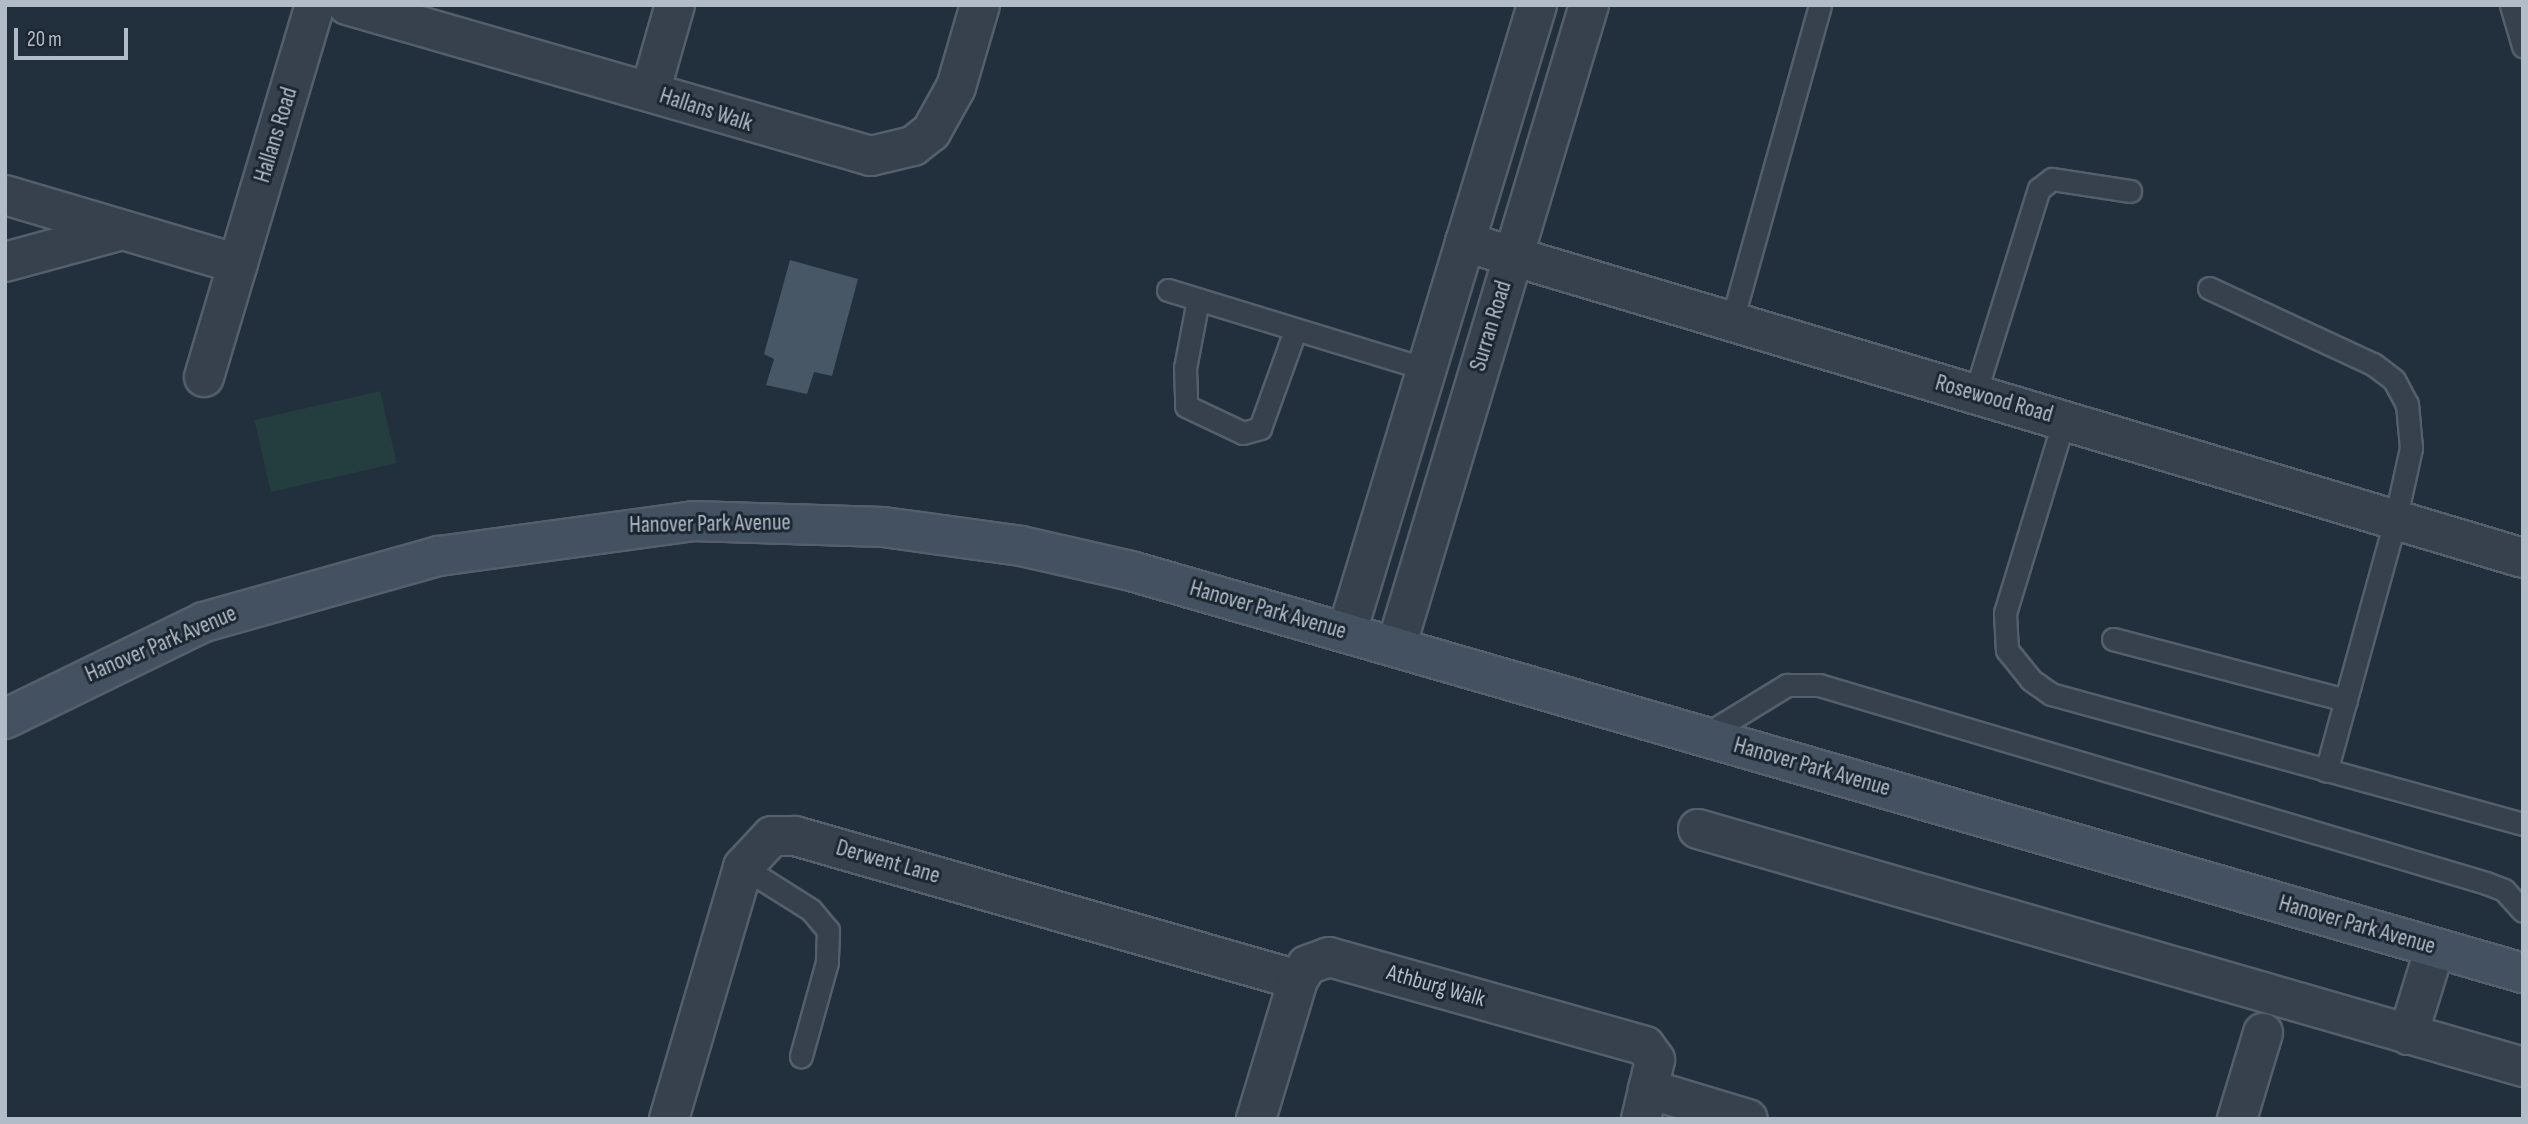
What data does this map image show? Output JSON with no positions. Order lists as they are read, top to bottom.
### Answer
{
  "streets": {
    "street": [
      "Hallans Walk",
      "Hallans Road",
      "Surran Road",
      "Rosewood Road",
      "Hanover Park Avenue",
      "Derwent Lane",
      "Athburg Walk"
    ]
  },
  "crossings": [
    ["Surran Road", "Rosewood Road"],
    ["Surran Road", "Hanover Park Avenue"],
    ["Derwent Lane", "Athburg Walk"]
  ],
  "scale_bar": "20 m"
}
